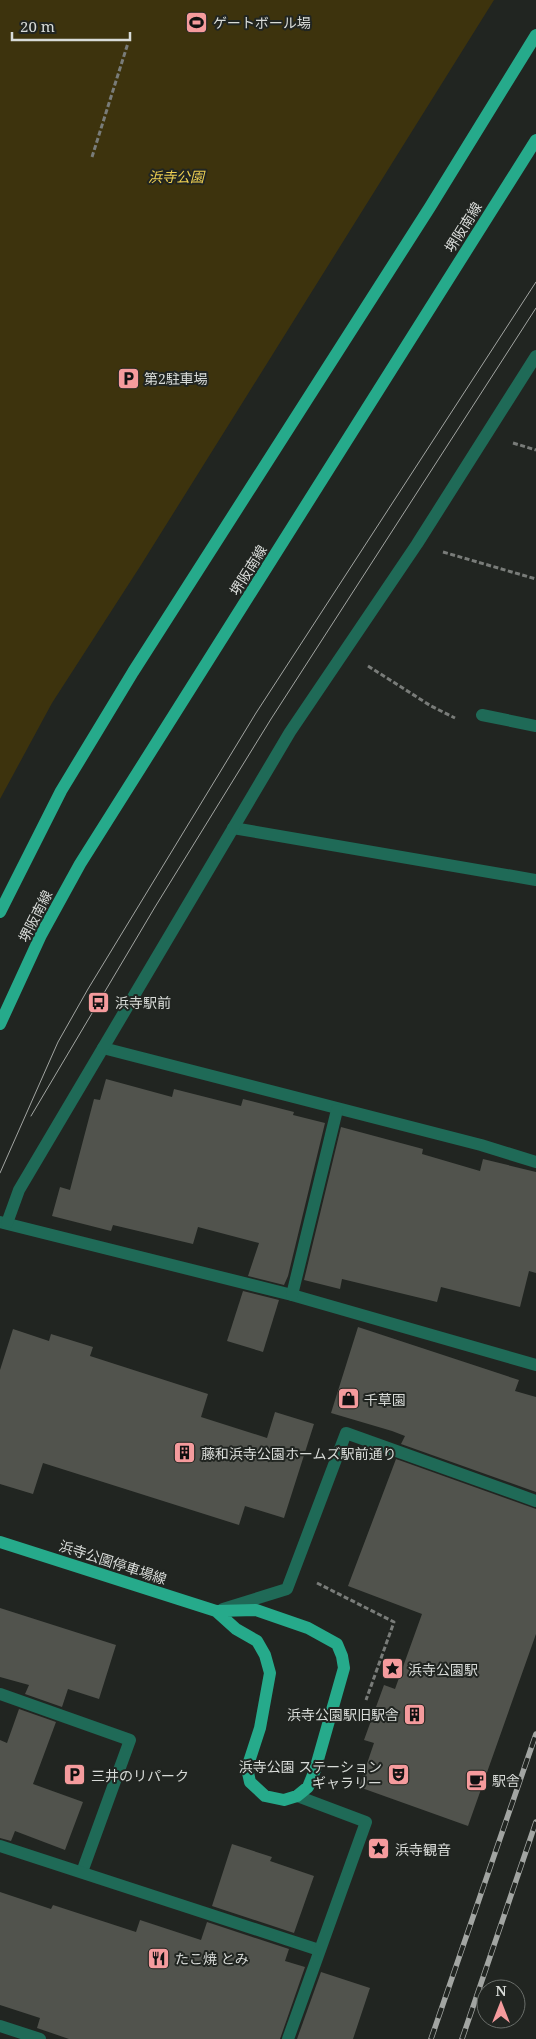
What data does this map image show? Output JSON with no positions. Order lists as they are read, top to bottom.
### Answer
{
  "streets": {
    "main road": ["堺阪南線", "浜寺公園停車場線"]
  },
  "parks": ["浜寺公園"],
  "places": {
    "sports": ["ゲートボール場"],
    "parking": ["第2駐車場", "三井のリパーク"],
    "bus stop": ["浜寺駅前"],
    "shop": ["千草園"],
    "building": ["藤和浜寺公園ホームズ駅前通り", "浜寺公園駅旧駅舎"],
    "place": ["浜寺公園駅", "浜寺観音"],
    "theatre": ["浜寺公園 ステーション ギャラリー"],
    "cafe": ["駅舎"],
    "restaurant": ["たこ焼 とみ"]
  },
  "scale_bar": "20 m",
  "north": "top"
}
